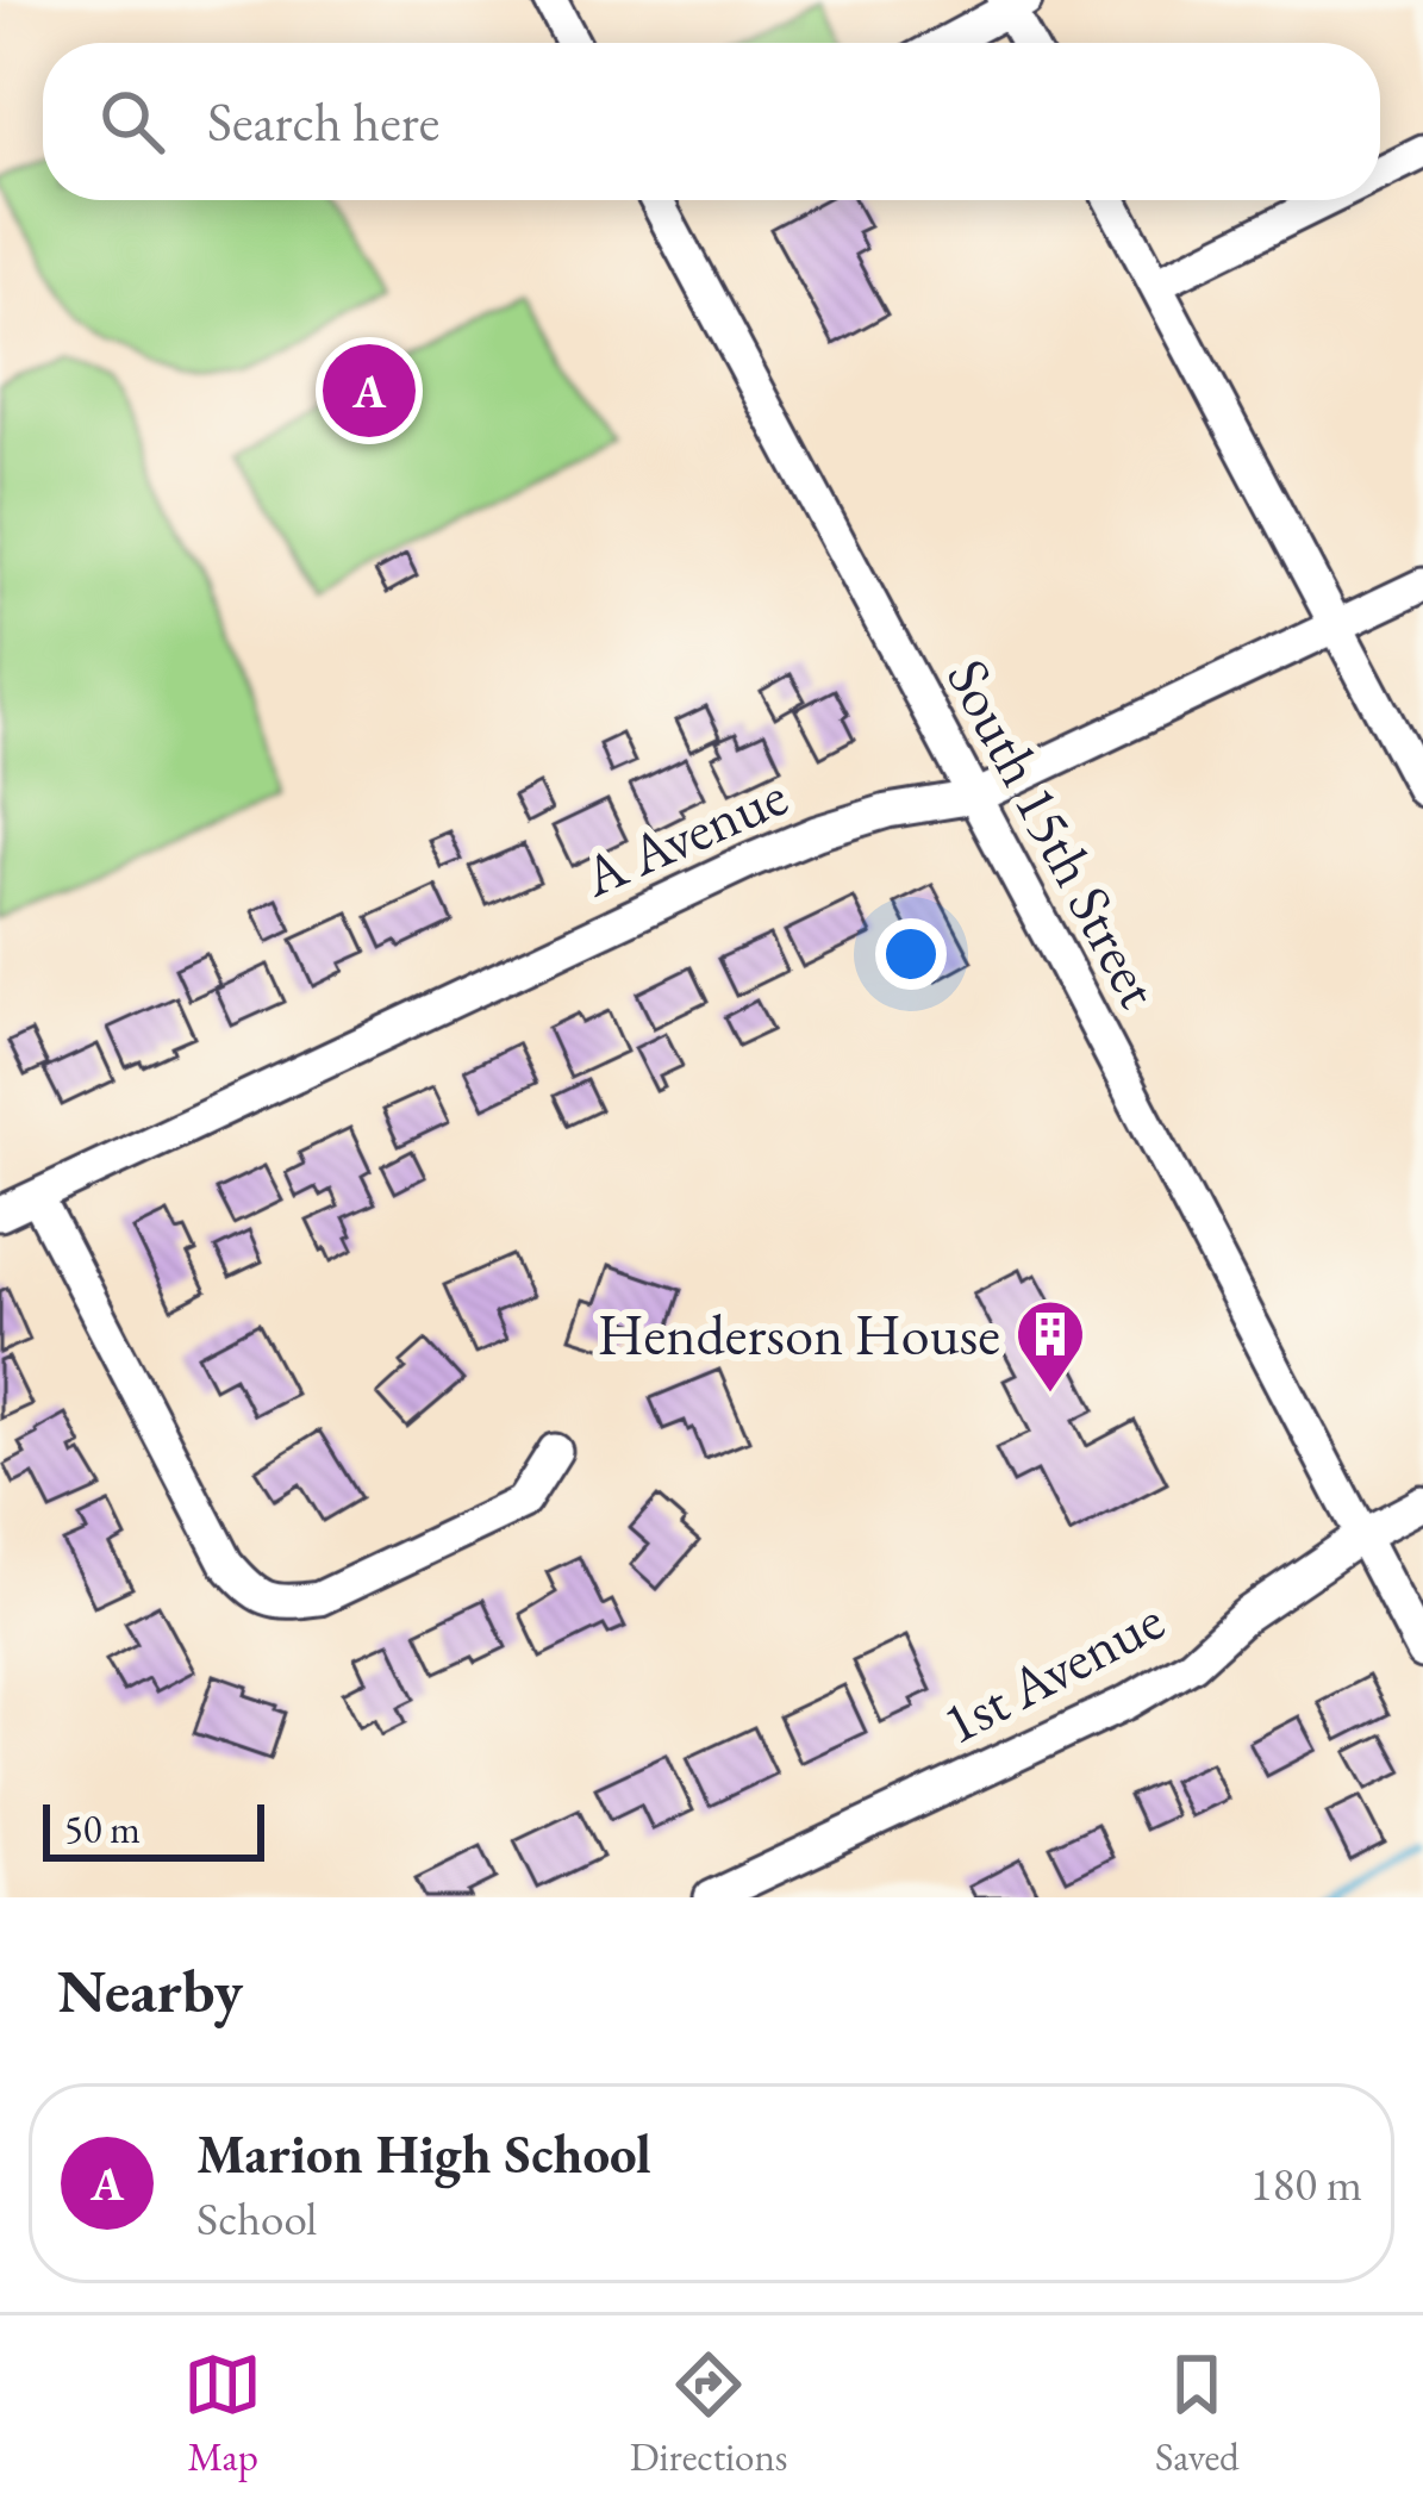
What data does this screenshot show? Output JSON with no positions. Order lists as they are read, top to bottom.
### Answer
{
  "streets": {
    "street": ["South 15th Street", "A Avenue", "1st Avenue"]
  },
  "crossings": [
    ["South 15th Street", "A Avenue"],
    ["South 15th Street", "1st Avenue"]
  ],
  "places": {
    "building": ["Henderson House"]
  },
  "scale_bar": "50 m",
  "page": {
    "search": "Search here",
    "pins": "A",
    "scale": "50 m",
    "heading": "Nearby",
    "list": [
      {
        "mark": "A",
        "name": "Marion High School",
        "note": "School",
        "value": "180 m"
      }
    ],
    "nav": ["Map", "Directions", "Saved"]
  }
}
